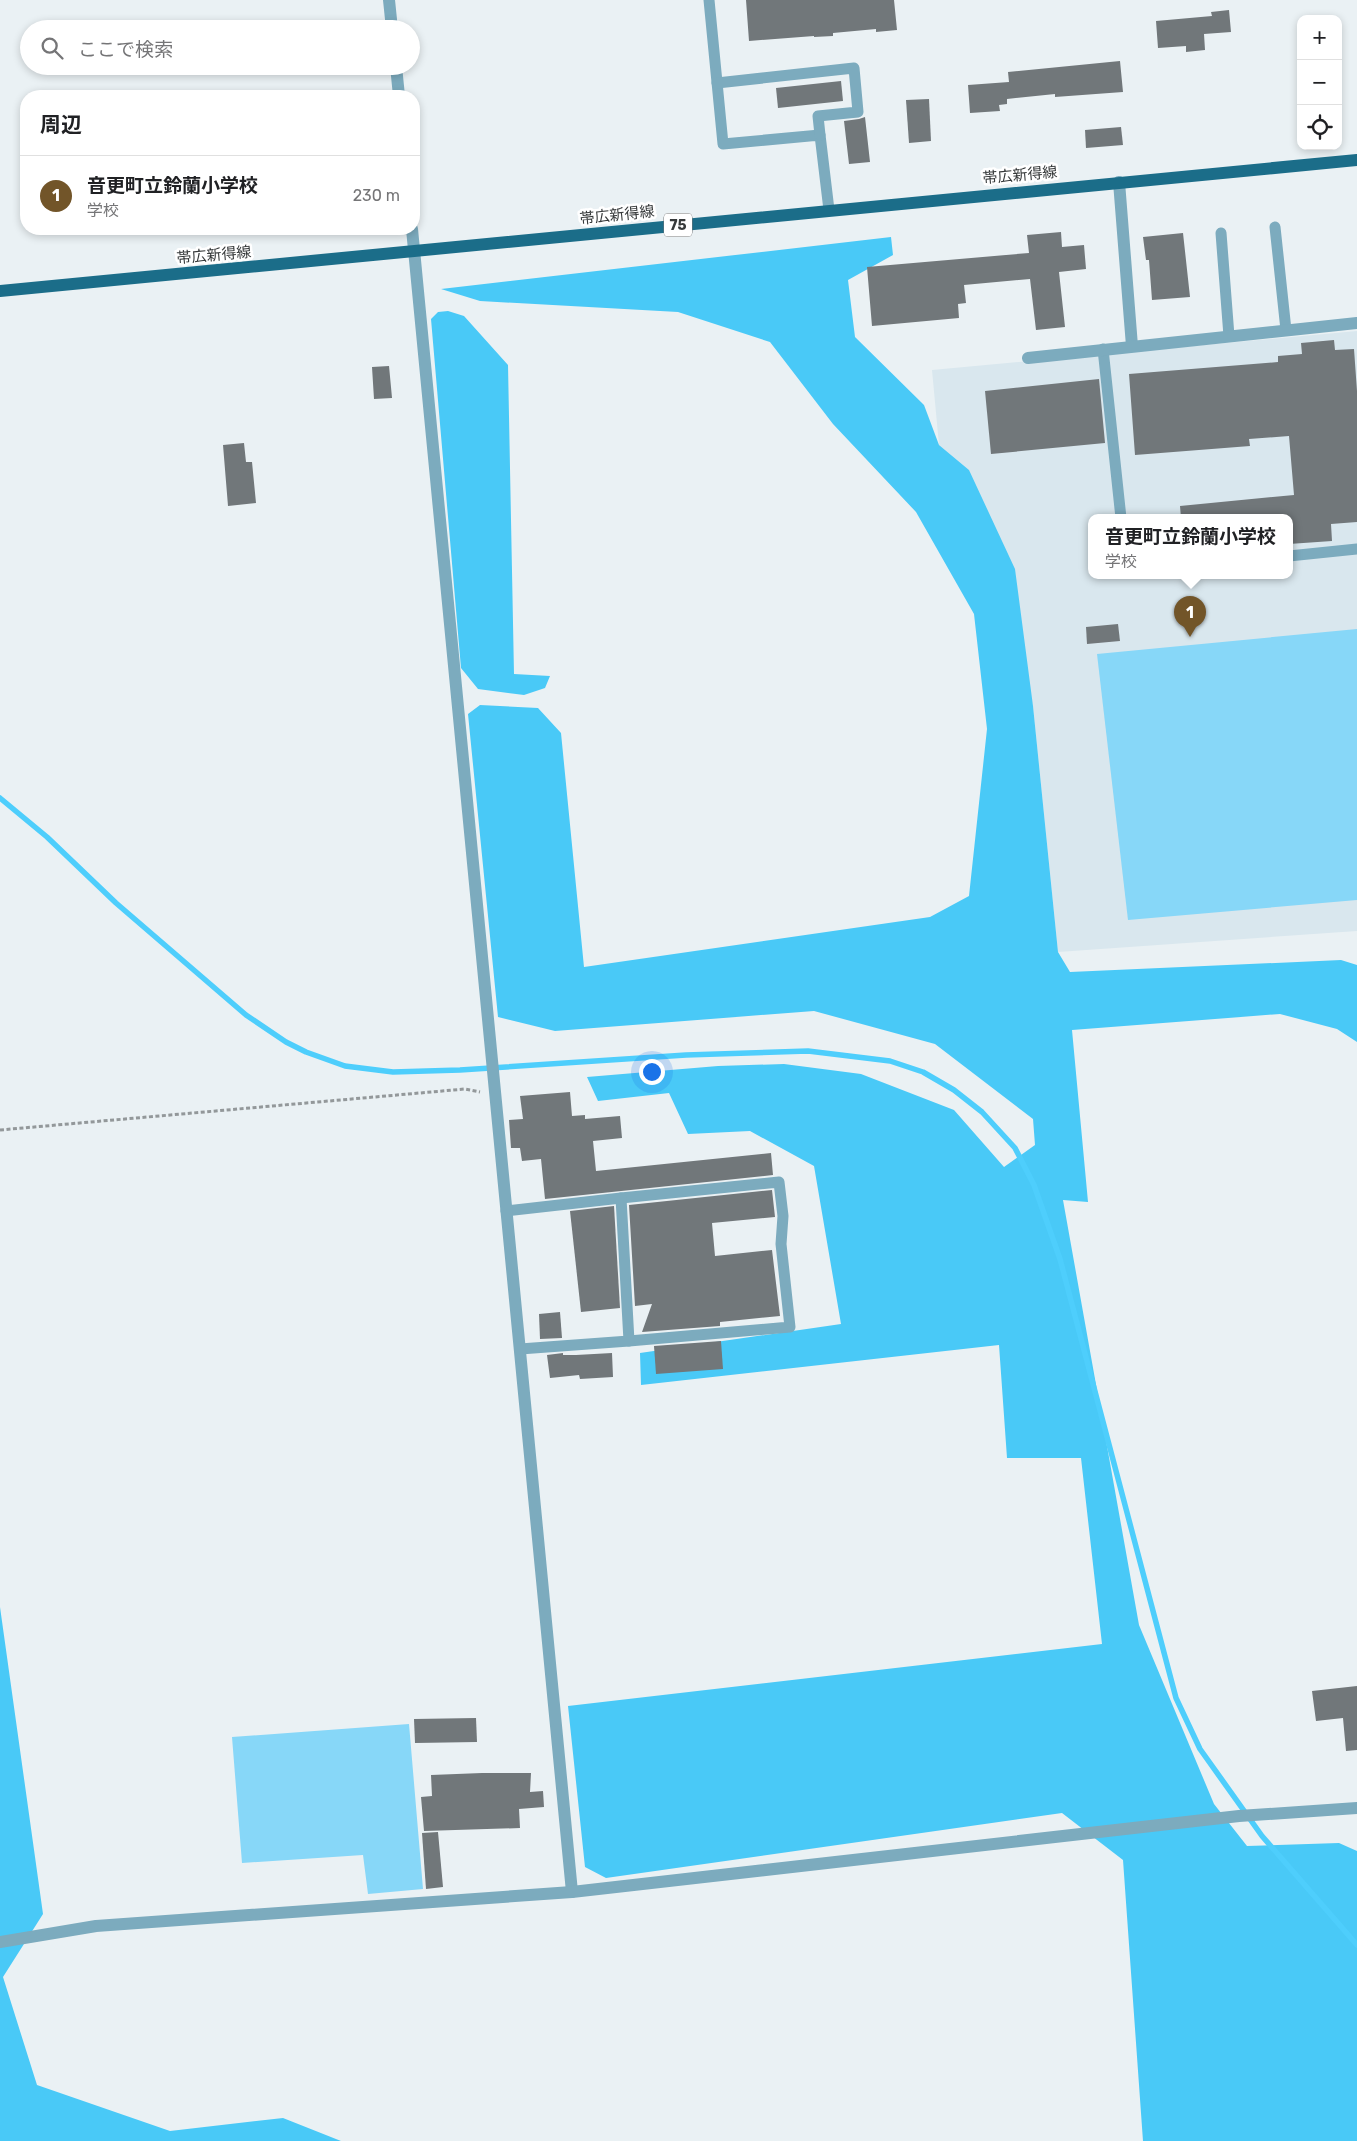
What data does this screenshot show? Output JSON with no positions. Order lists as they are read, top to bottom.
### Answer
{
  "streets": {
    "main road": ["帯広新得線", "75"]
  },
  "page": {
    "map_buttons": ["+", "−"],
    "search": "ここで検索",
    "heading": "周辺",
    "list": [
      {
        "mark": "1",
        "name": "音更町立鈴蘭小学校",
        "note": "学校",
        "value": "230 m"
      }
    ],
    "popup": ["音更町立鈴蘭小学校", "学校"],
    "pins": "1"
  }
}
